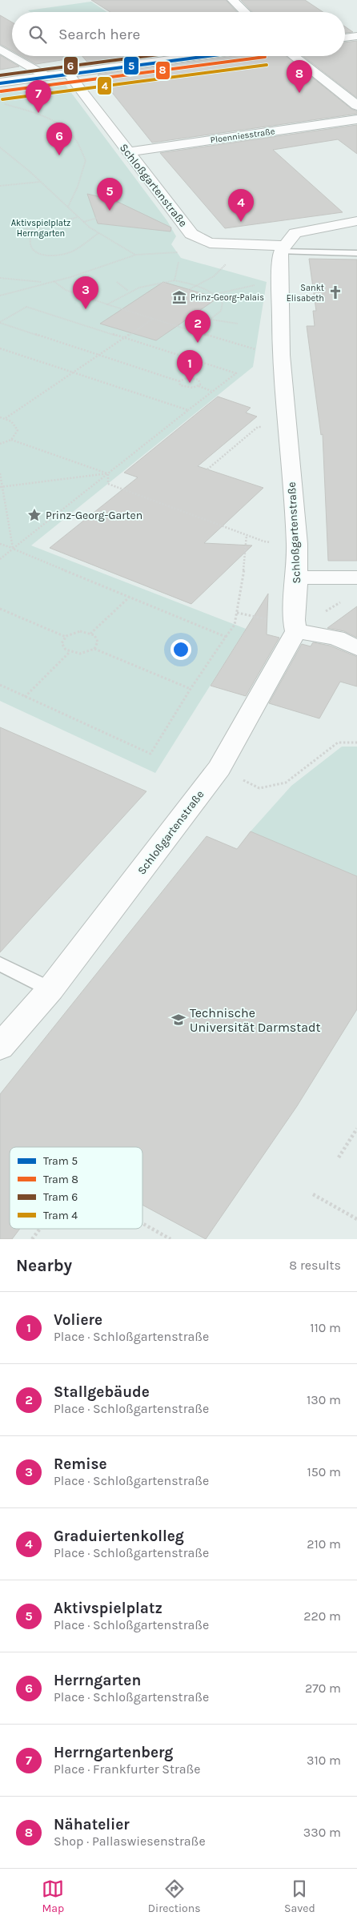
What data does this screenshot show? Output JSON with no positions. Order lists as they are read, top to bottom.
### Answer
{
  "streets": {
    "street": ["Ploenniesstraße", "Schloßgartenstraße"]
  },
  "crossings": [
    ["Ploenniesstraße", "Schloßgartenstraße"]
  ],
  "parks": ["Aktivspielplatz Herrngarten"],
  "places": {
    "church": ["Sankt Elisabeth"],
    "museum": ["Prinz-Georg-Palais"],
    "place": ["Prinz-Georg-Garten"],
    "school or university": ["Technische Universität Darmstadt"]
  },
  "lines": [
    "tram line 5",
    "tram line 6",
    "tram line 8",
    "tram line 4"
  ],
  "legend": [
    "Tram 5",
    "Tram 8",
    "Tram 6",
    "Tram 4"
  ],
  "page": {
    "search": "Search here",
    "pins": [
      "8",
      "7",
      "6",
      "5",
      "4",
      "3",
      "2",
      "1"
    ],
    "heading": ["Nearby", "8 results"],
    "list": [
      {
        "mark": "1",
        "name": "Voliere",
        "note": "Place · Schloßgartenstraße",
        "value": "110 m"
      },
      {
        "mark": "2",
        "name": "Stallgebäude",
        "note": "Place · Schloßgartenstraße",
        "value": "130 m"
      },
      {
        "mark": "3",
        "name": "Remise",
        "note": "Place · Schloßgartenstraße",
        "value": "150 m"
      },
      {
        "mark": "4",
        "name": "Graduiertenkolleg",
        "note": "Place · Schloßgartenstraße",
        "value": "210 m"
      },
      {
        "mark": "5",
        "name": "Aktivspielplatz",
        "note": "Place · Schloßgartenstraße",
        "value": "220 m"
      },
      {
        "mark": "6",
        "name": "Herrngarten",
        "note": "Place · Schloßgartenstraße",
        "value": "270 m"
      },
      {
        "mark": "7",
        "name": "Herrngartenberg",
        "note": "Place · Frankfurter Straße",
        "value": "310 m"
      },
      {
        "mark": "8",
        "name": "Nähatelier",
        "note": "Shop · Pallaswiesenstraße",
        "value": "330 m"
      }
    ],
    "nav": ["Map", "Directions", "Saved"]
  }
}
